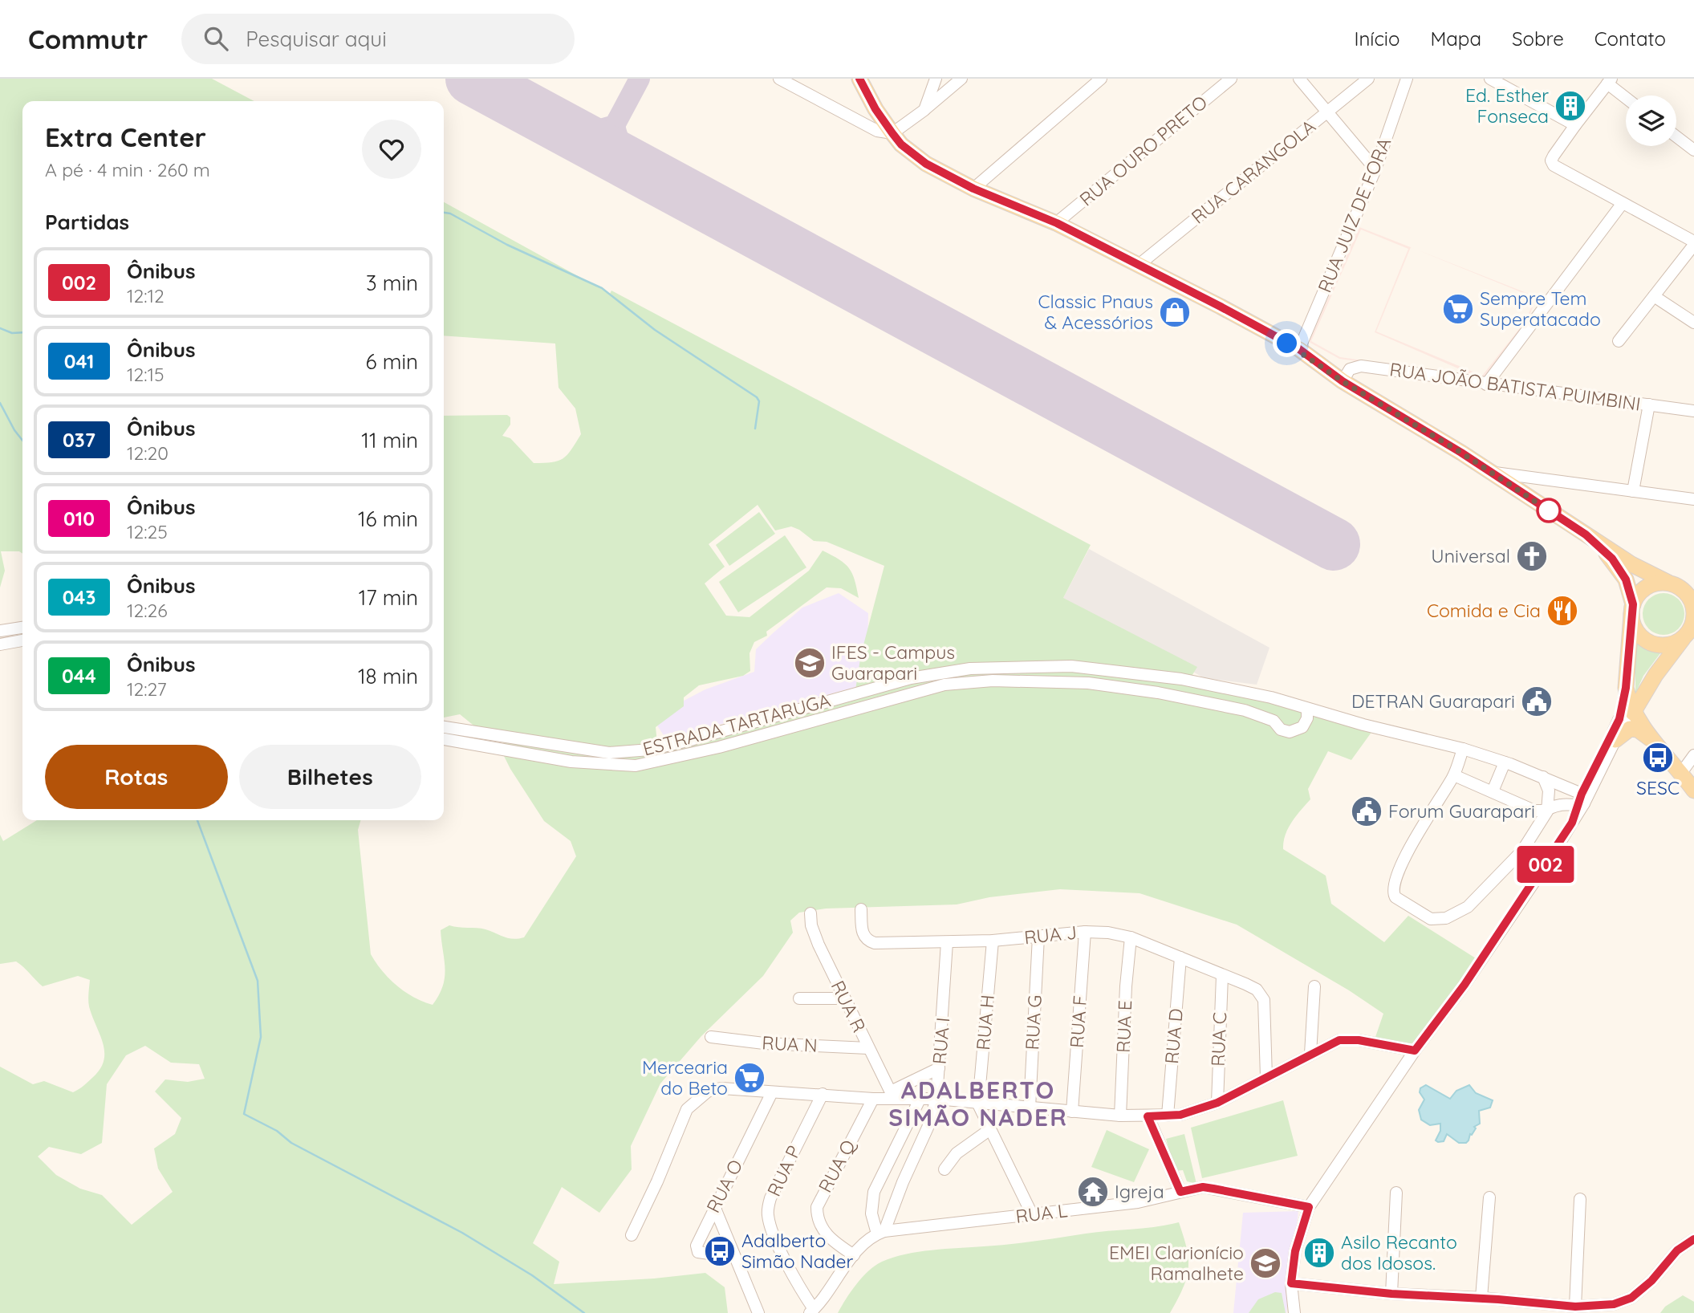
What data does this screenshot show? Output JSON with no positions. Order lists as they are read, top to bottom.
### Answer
{
  "streets": {
    "street": [
      "RUA OURO PRETO",
      "RUA CARANGOLA",
      "RUA JUIZ DE FORA",
      "RUA JOÃO BATISTA PUIMBINI",
      "ESTRADA TARTARUGA",
      "RUA J",
      "RUA R",
      "RUA F",
      "RUA H",
      "RUA G",
      "RUA E",
      "RUA D",
      "RUA C",
      "RUA I",
      "RUA N",
      "RUA Q",
      "RUA P",
      "RUA O",
      "RUA L"
    ]
  },
  "crossings": [
    ["RUA J", "RUA F"],
    ["RUA J", "RUA H"],
    ["RUA J", "RUA G"],
    ["RUA J", "RUA E"],
    ["RUA J", "RUA D"],
    ["RUA J", "RUA C"],
    ["RUA J", "RUA I"],
    ["RUA R", "RUA N"],
    ["RUA I", "RUA L"]
  ],
  "districts": ["ADALBERTO SIMÃO NADER"],
  "places": {
    "building": ["Ed. Esther Fonseca", "Asilo Recanto dos Idosos."],
    "supermarket": ["Sempre Tem Superatacado", "Mercearia do Beto"],
    "shop": ["Classic Pnaus & Acessórios"],
    "church": ["Universal"],
    "restaurant": ["Comida e Cia"],
    "school or university": ["IFES - Campus Guarapari", "EMEI Clarionício Ramalhete"],
    "public building": ["DETRAN Guarapari", "Forum Guarapari"],
    "bus stop": ["SESC", "Adalberto Simão Nader"],
    "temple": ["Igreja"]
  },
  "lines": ["bus line 002"],
  "page": {
    "header": "Commutr",
    "search": "Pesquisar aqui",
    "nav": [
      "Início",
      "Mapa",
      "Sobre",
      "Contato"
    ],
    "on_map": "002",
    "heading": [
      ["Extra Center", "A pé · 4 min · 260 m"],
      "Partidas"
    ],
    "list": [
      {
        "mark": "002",
        "name": "Ônibus",
        "note": "12:12",
        "value": "3 min"
      },
      {
        "mark": "041",
        "name": "Ônibus",
        "note": "12:15",
        "value": "6 min"
      },
      {
        "mark": "037",
        "name": "Ônibus",
        "note": "12:20",
        "value": "11 min"
      },
      {
        "mark": "010",
        "name": "Ônibus",
        "note": "12:25",
        "value": "16 min"
      },
      {
        "mark": "043",
        "name": "Ônibus",
        "note": "12:26",
        "value": "17 min"
      },
      {
        "mark": "044",
        "name": "Ônibus",
        "note": "12:27",
        "value": "18 min"
      }
    ],
    "buttons": ["Rotas", "Bilhetes"]
  }
}
